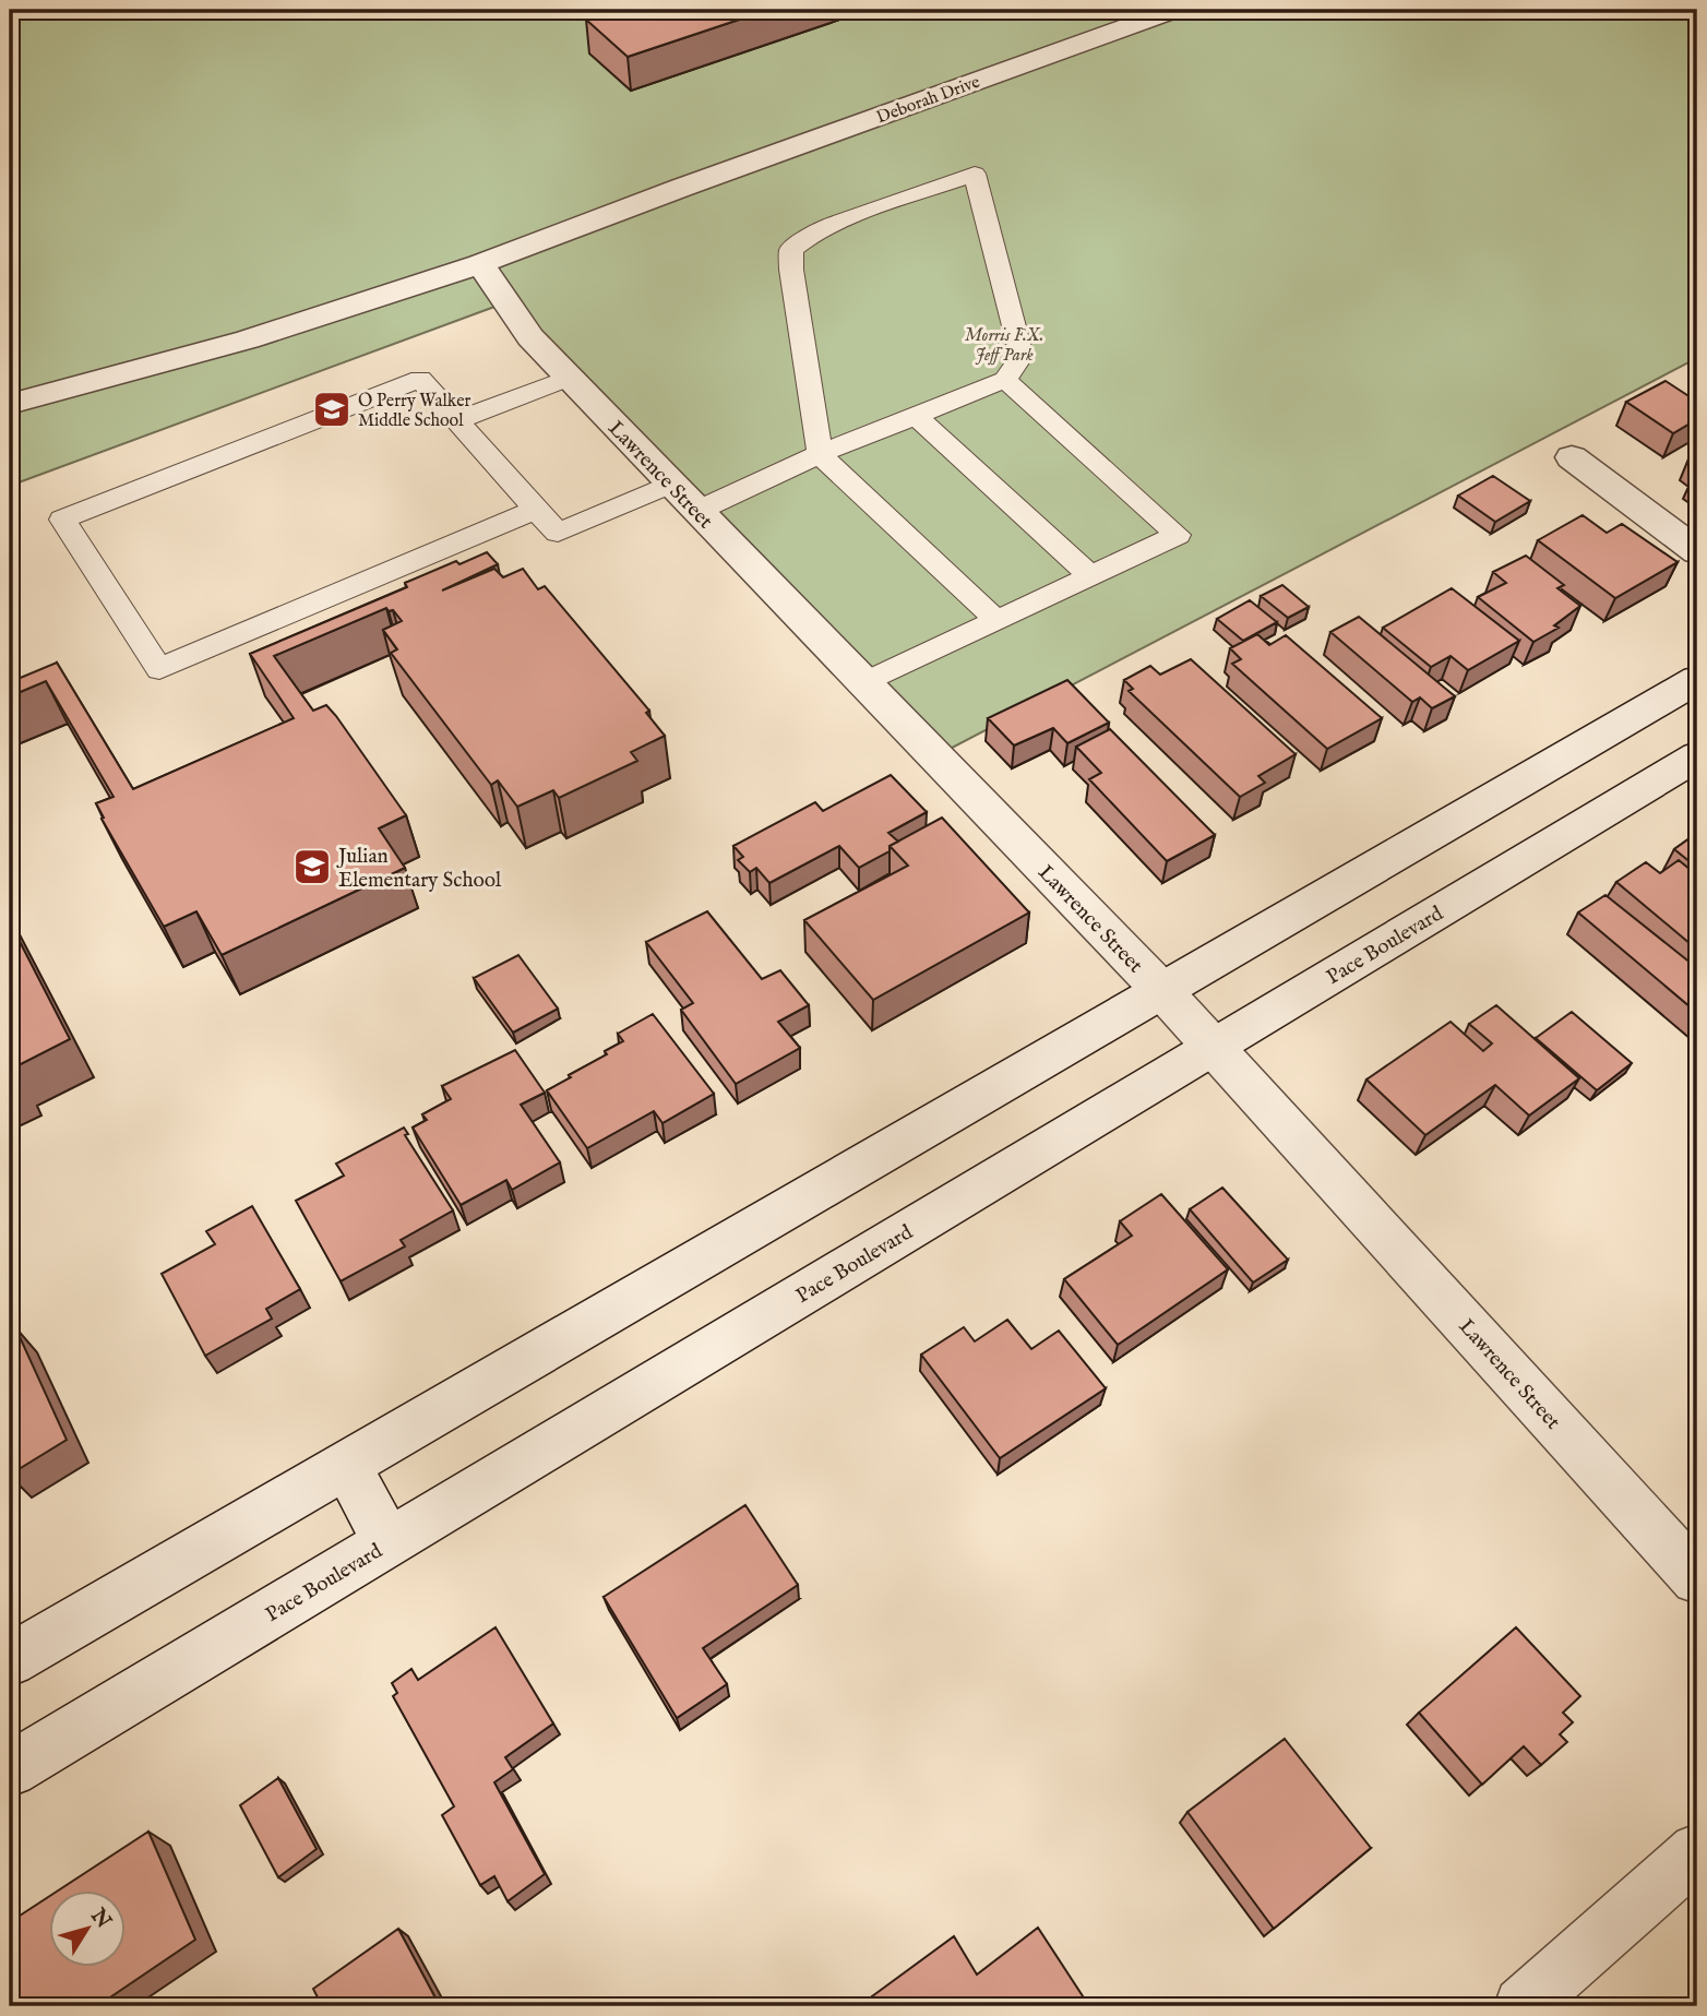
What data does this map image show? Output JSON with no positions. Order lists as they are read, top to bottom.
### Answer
{
  "streets": {
    "street": ["Deborah Drive", "Lawrence Street", "Pace Boulevard"]
  },
  "crossings": [
    ["Deborah Drive", "Lawrence Street"],
    ["Lawrence Street", "Pace Boulevard"]
  ],
  "parks": ["Morris F.X. Jeff Park"],
  "places": {
    "school or university": ["O Perry Walker Middle School", "Julian Elementary School"]
  },
  "north": "top right"
}
